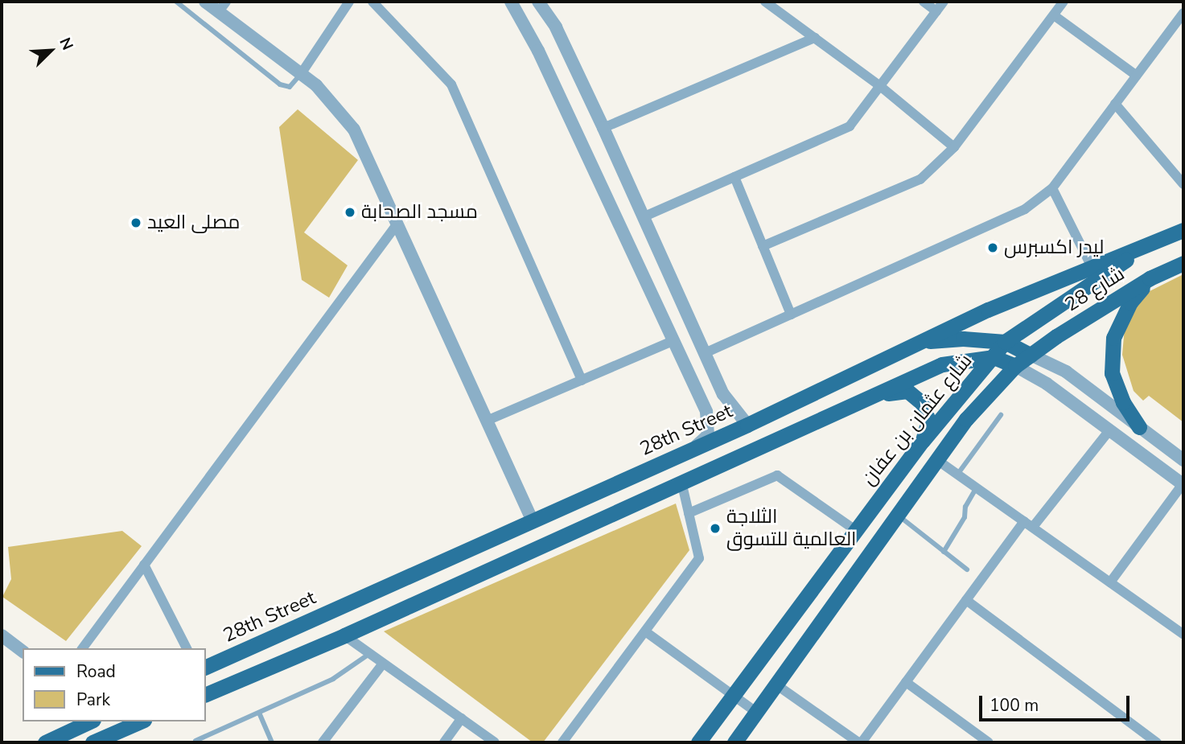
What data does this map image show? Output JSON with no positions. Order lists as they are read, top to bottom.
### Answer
{
  "streets": {
    "main road": ["شارع 28", "شارع عثمان بن عفان", "28th Street"]
  },
  "crossings": [
    ["شارع 28", "شارع عثمان بن عفان"],
    ["شارع عثمان بن عفان", "28th Street"]
  ],
  "places": [
    "مسجد الصحابة",
    "مصلى العيد",
    "ليدر اكسبرس",
    "الثلاجة العالمية للتسوق"
  ],
  "legend": ["Road", "Park"],
  "scale_bar": "100 m",
  "north": "top right"
}
